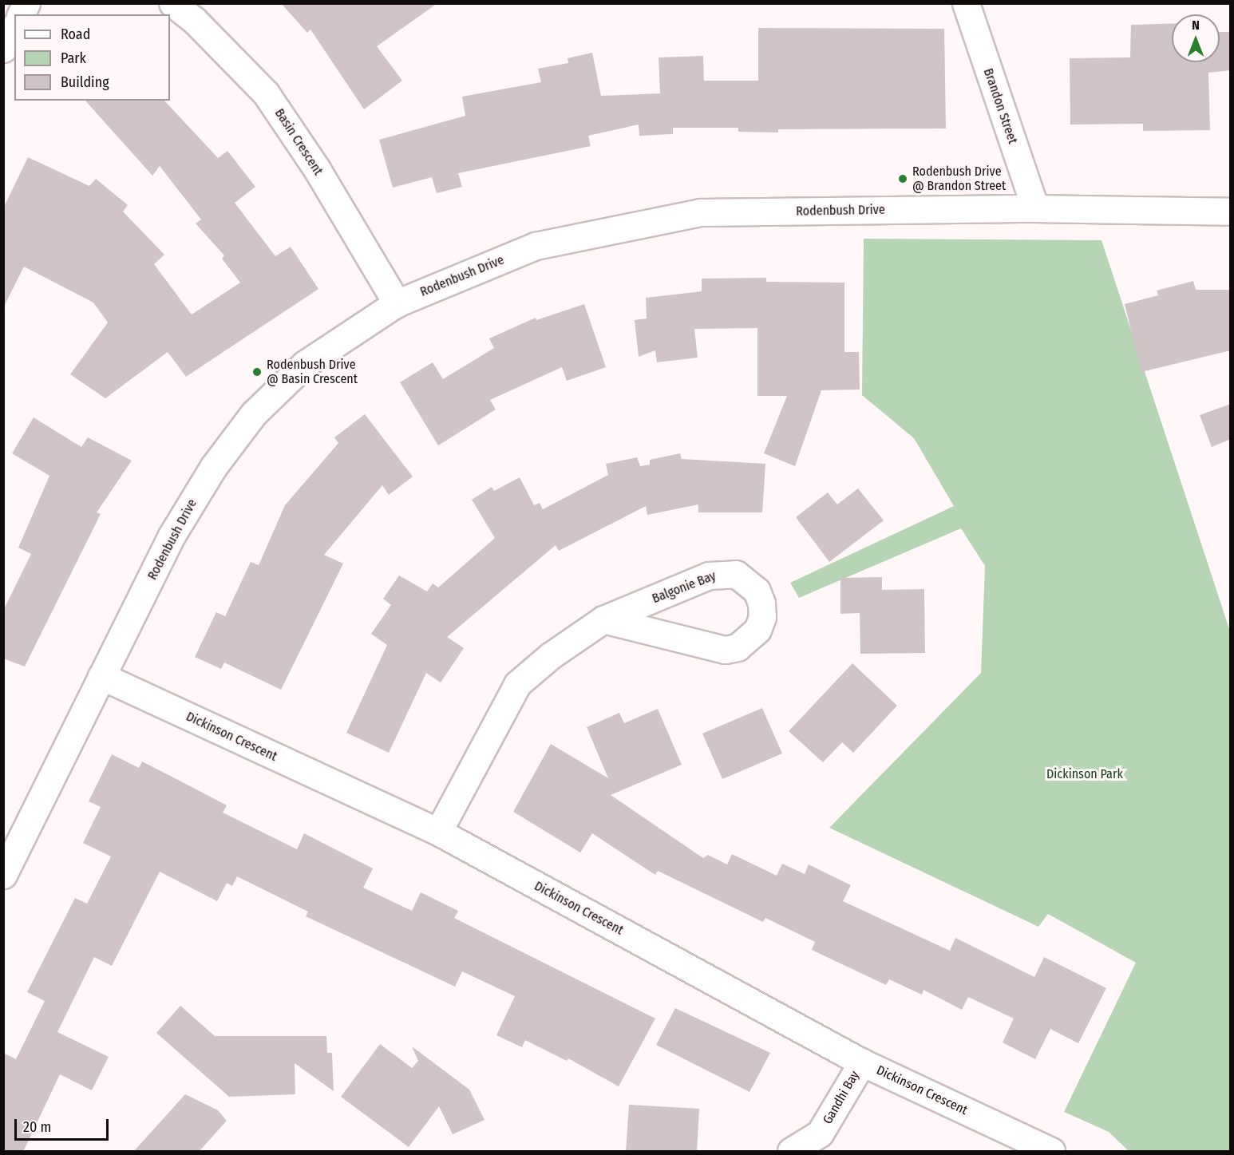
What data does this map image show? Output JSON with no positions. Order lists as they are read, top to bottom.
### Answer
{
  "streets": {
    "street": [
      "Brandon Street",
      "Basin Crescent",
      "Rodenbush Drive",
      "Balgonie Bay",
      "Dickinson Crescent",
      "Gandhi Bay"
    ]
  },
  "crossings": [
    ["Brandon Street", "Rodenbush Drive"],
    ["Basin Crescent", "Rodenbush Drive"],
    ["Rodenbush Drive", "Dickinson Crescent"],
    ["Balgonie Bay", "Dickinson Crescent"],
    ["Dickinson Crescent", "Gandhi Bay"]
  ],
  "parks": ["Dickinson Park"],
  "places": ["Rodenbush Drive @ Brandon Street", "Rodenbush Drive @ Basin Crescent"],
  "legend": ["Road", "Park", "Building"],
  "scale_bar": "20 m",
  "north": "top"
}
